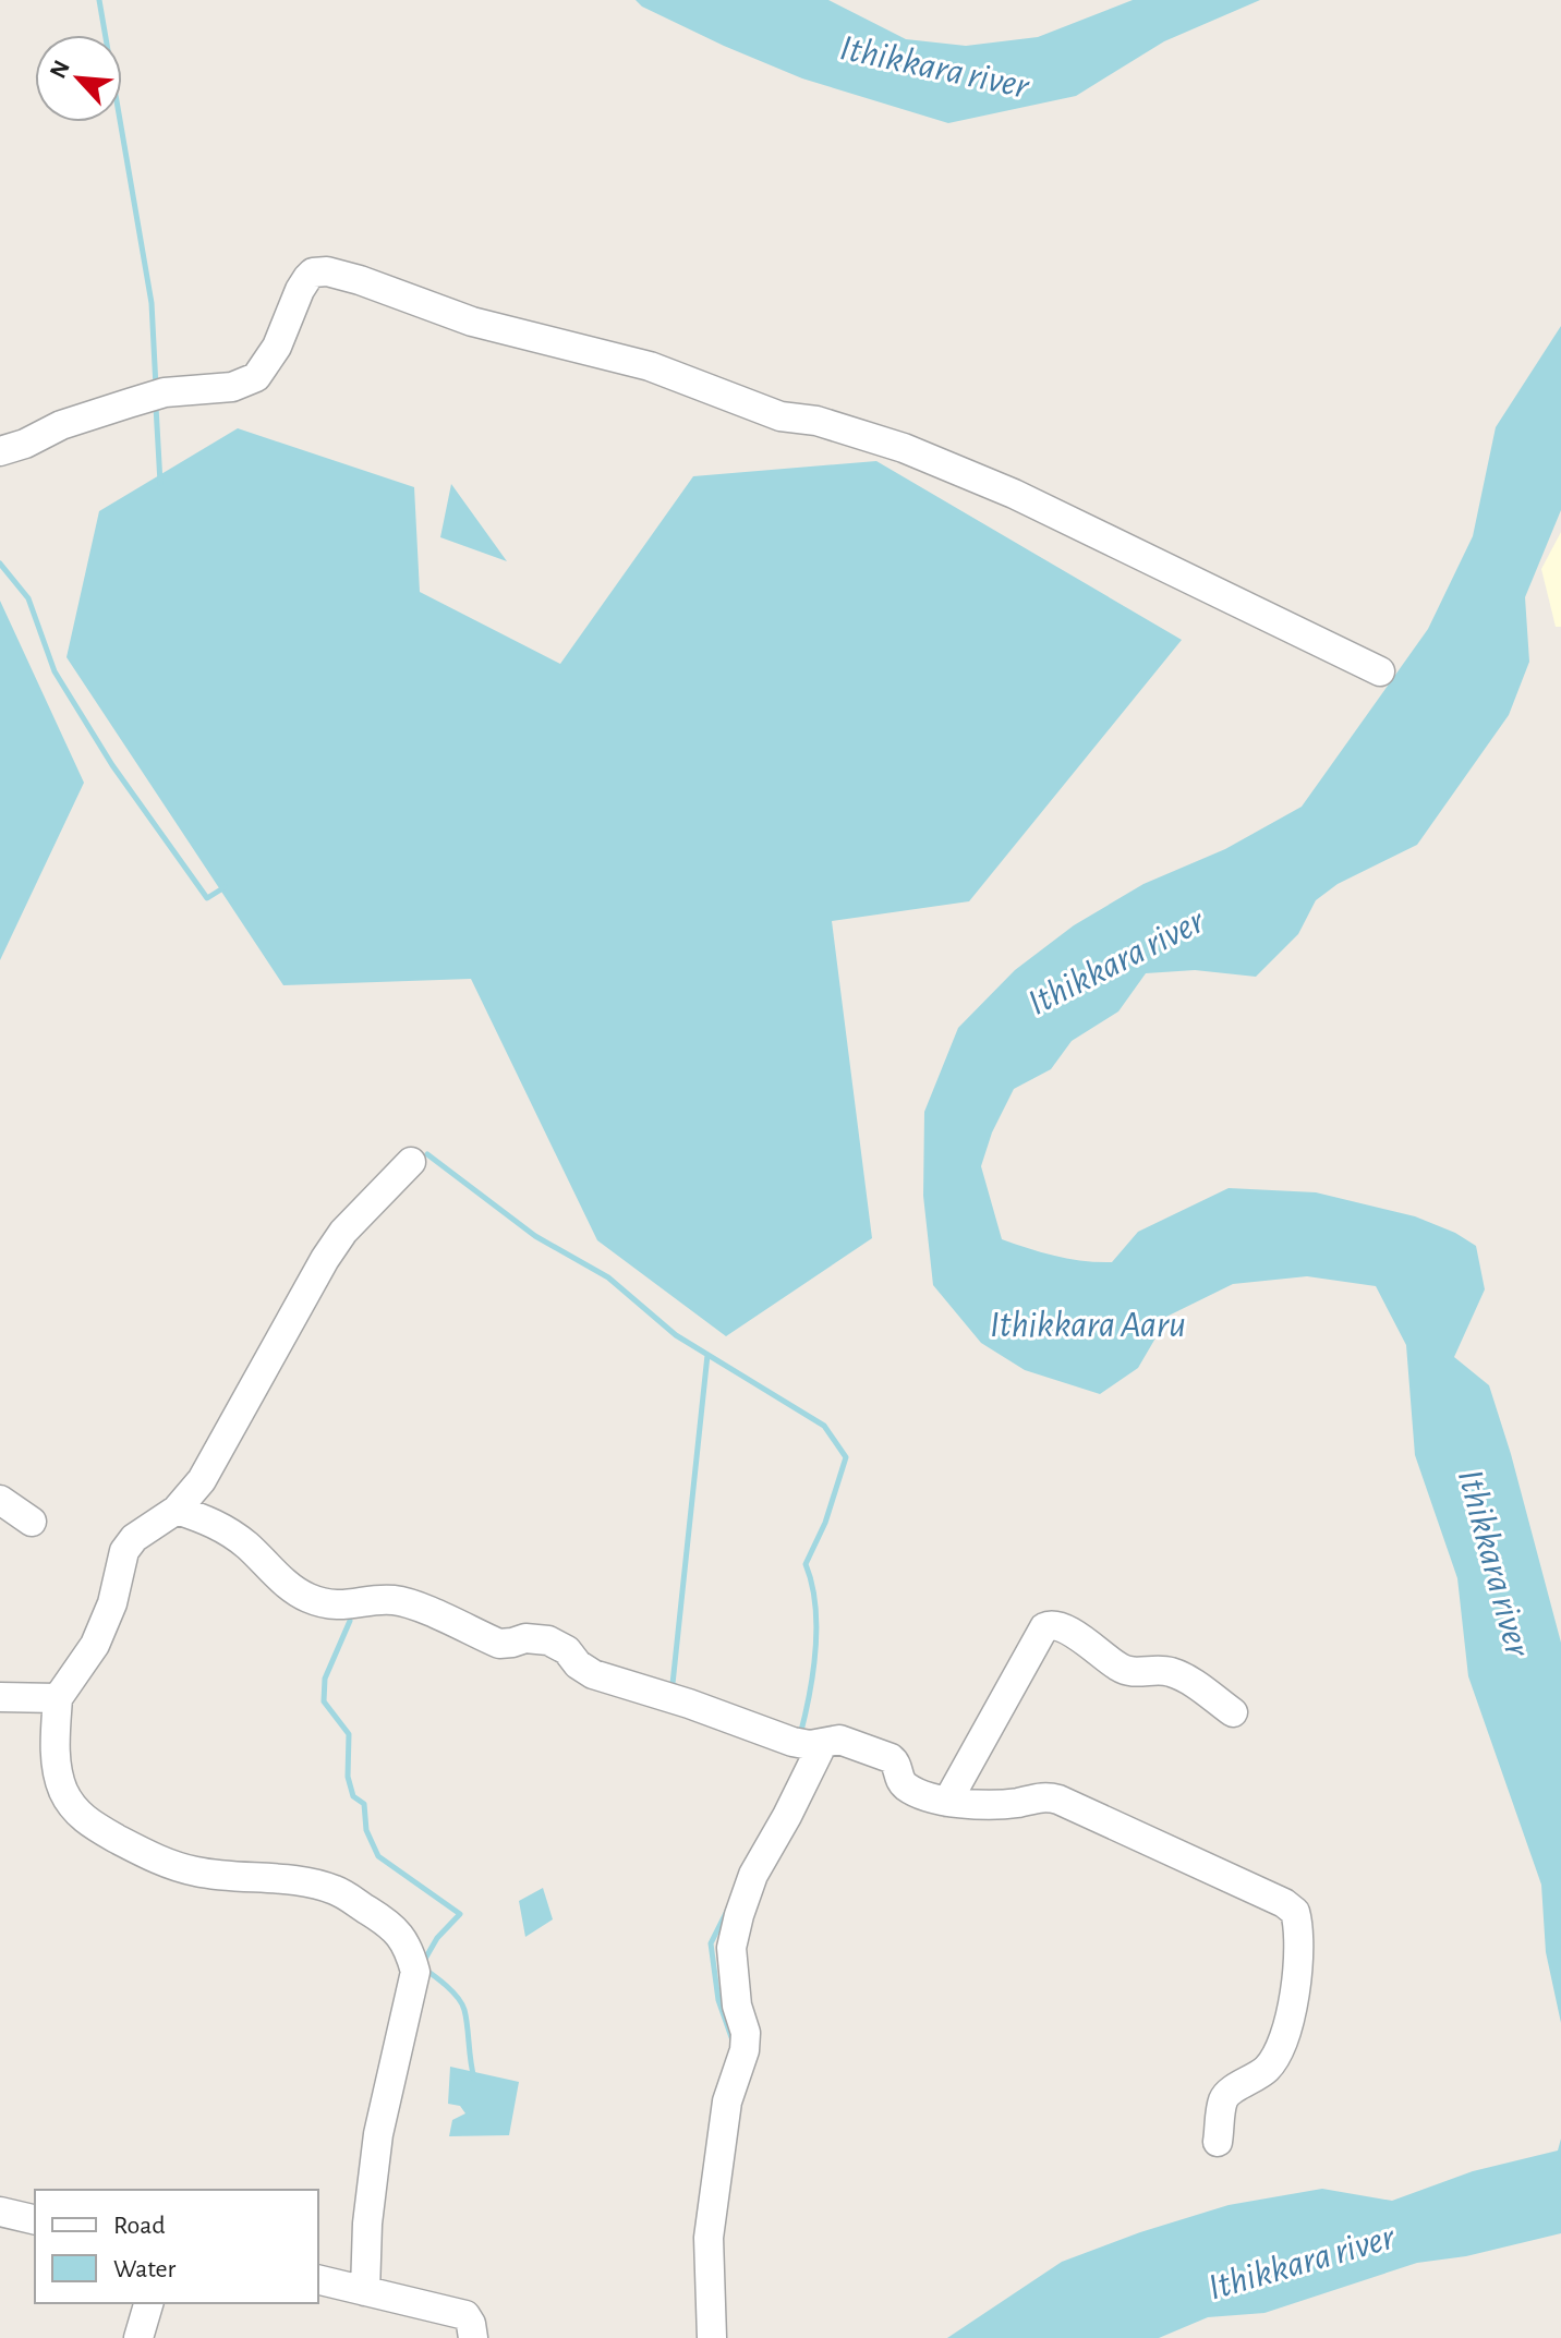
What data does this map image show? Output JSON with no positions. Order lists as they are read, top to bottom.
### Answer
{
  "water": ["Ithikkara river", "Ithikkara Aaru"],
  "legend": ["Road", "Water"],
  "north": "top left"
}
